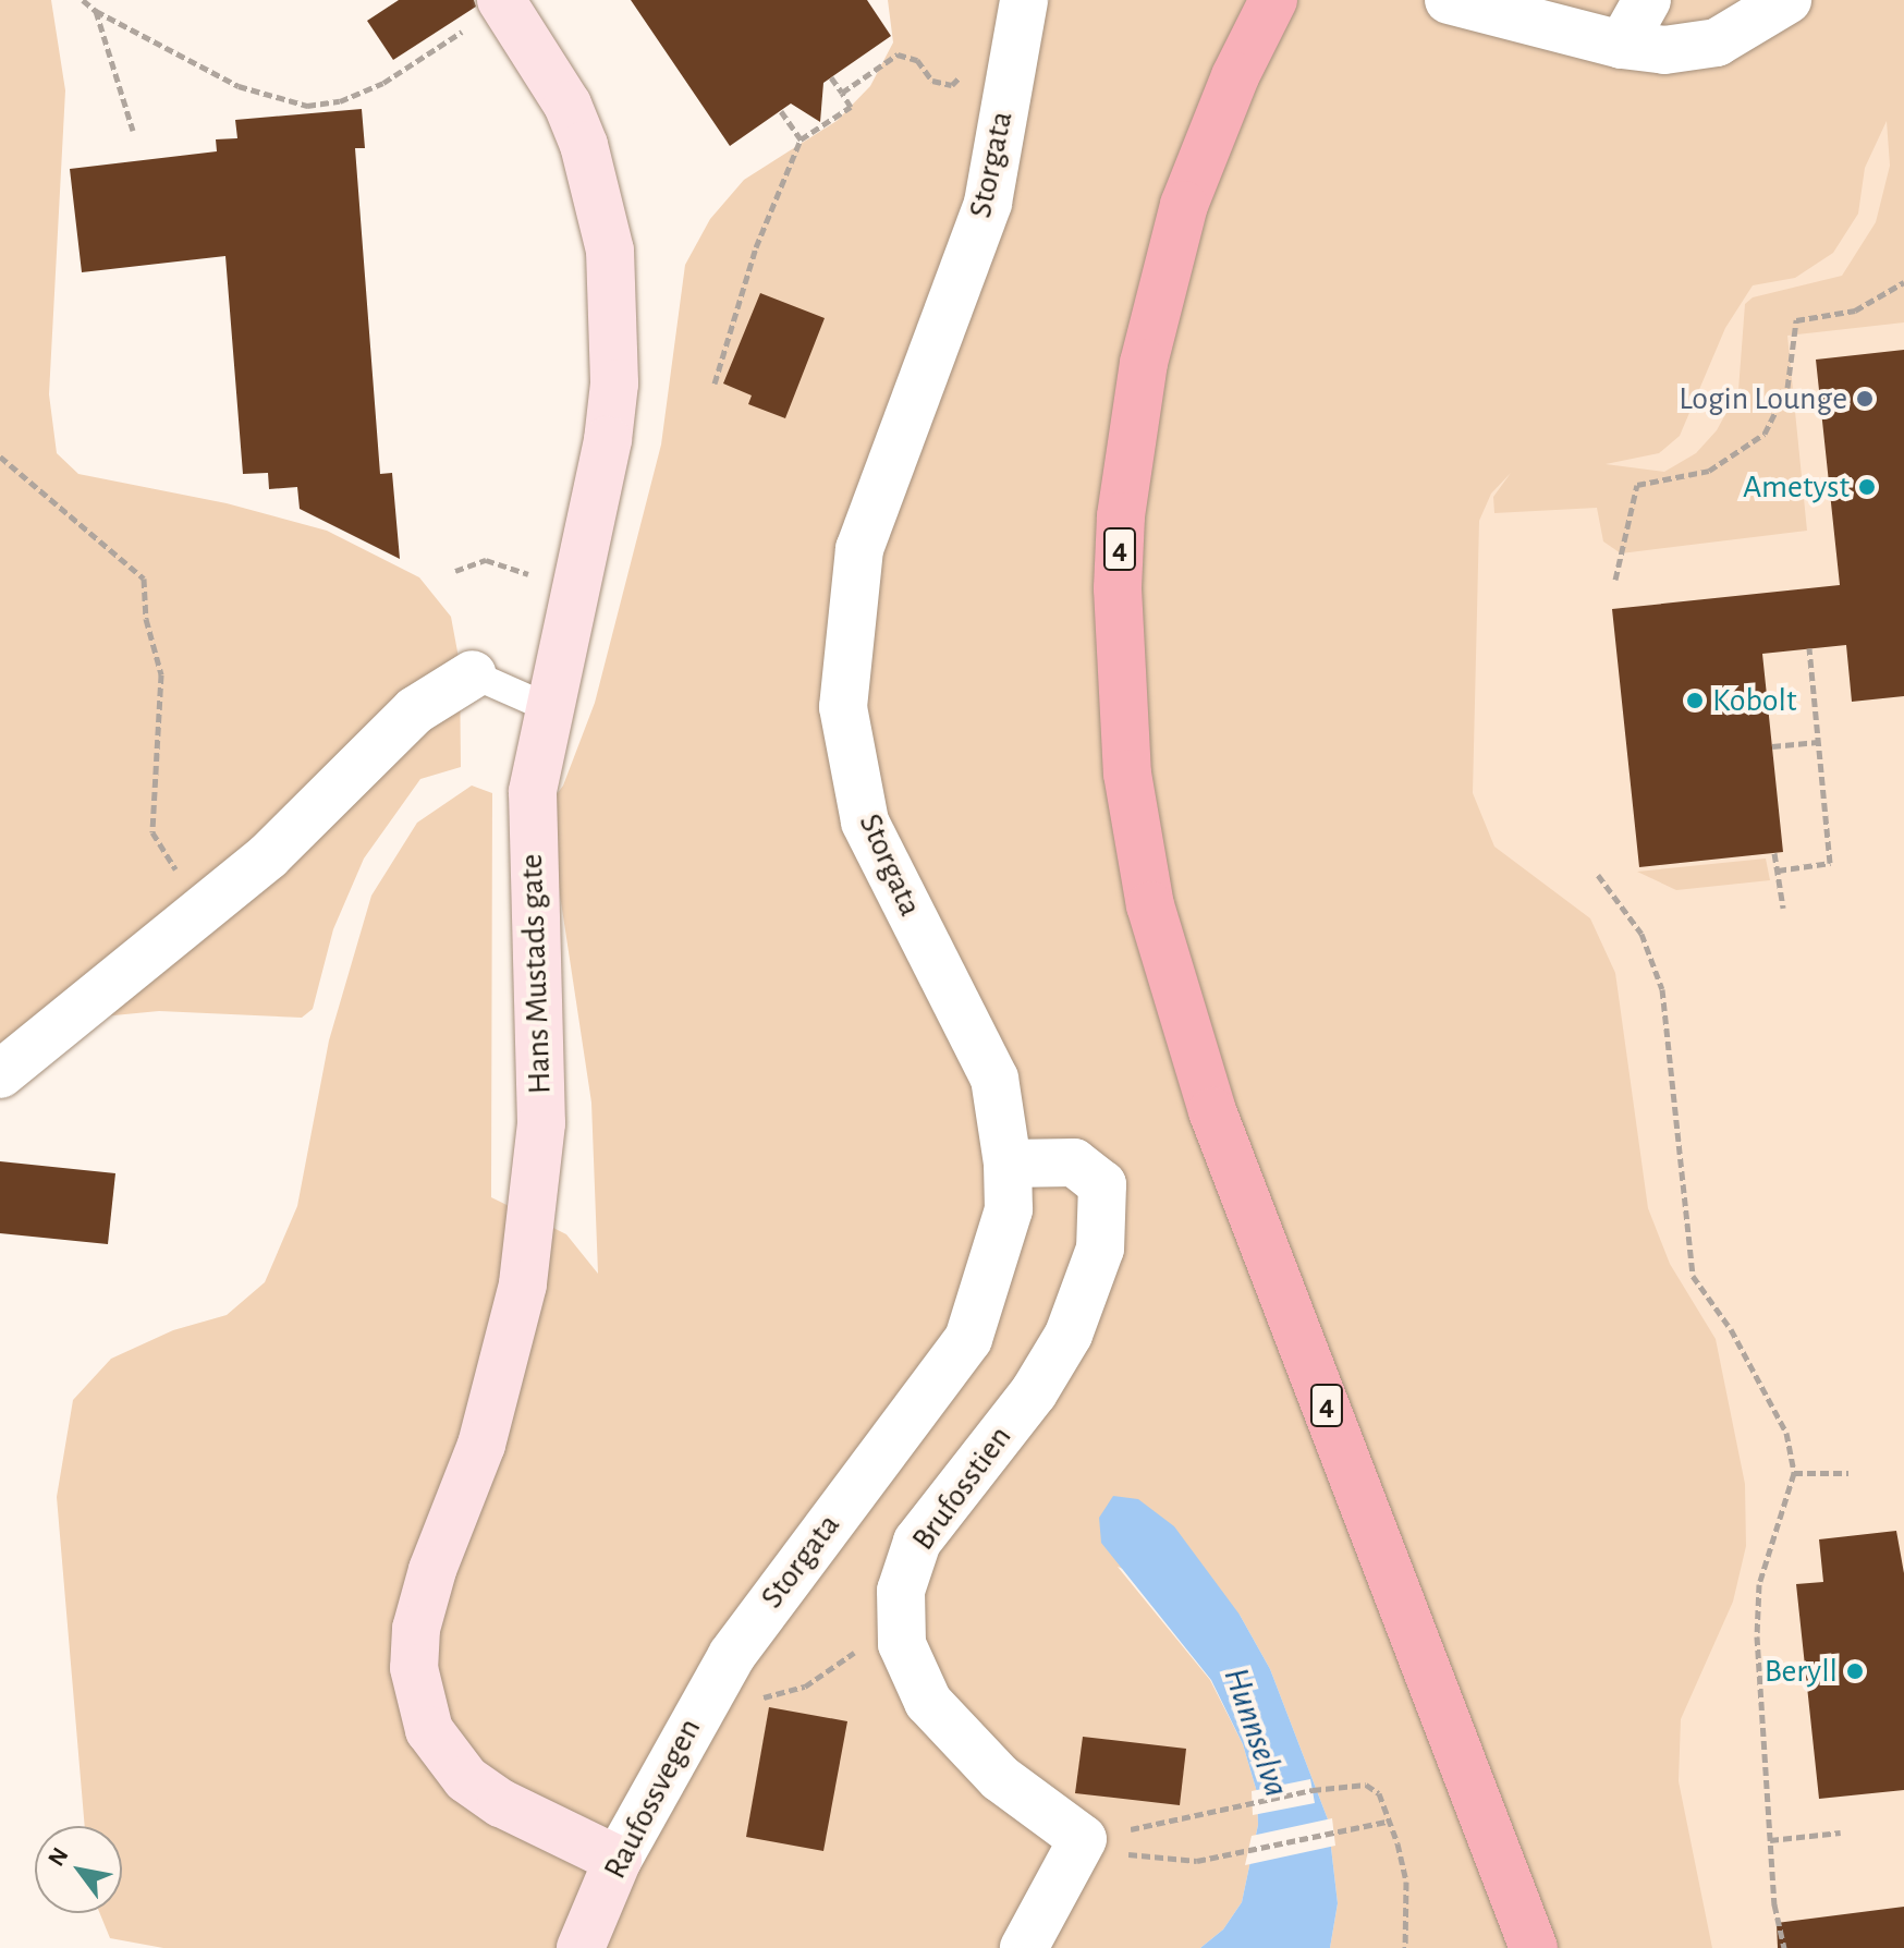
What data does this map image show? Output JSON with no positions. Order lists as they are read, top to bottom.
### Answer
{
  "streets": {
    "highway": ["4"],
    "main road": ["Hans Mustads gate", "Raufossvegen"],
    "street": ["Storgata", "Brufosstien"]
  },
  "crossings": [
    ["Storgata", "Brufosstien"],
    ["Storgata", "Raufossvegen"],
    ["Hans Mustads gate", "Raufossvegen"]
  ],
  "water": ["Hunnselva"],
  "places": [
    "Login Lounge",
    "Ametyst",
    "Kobolt",
    "Beryll"
  ],
  "north": "top left"
}
